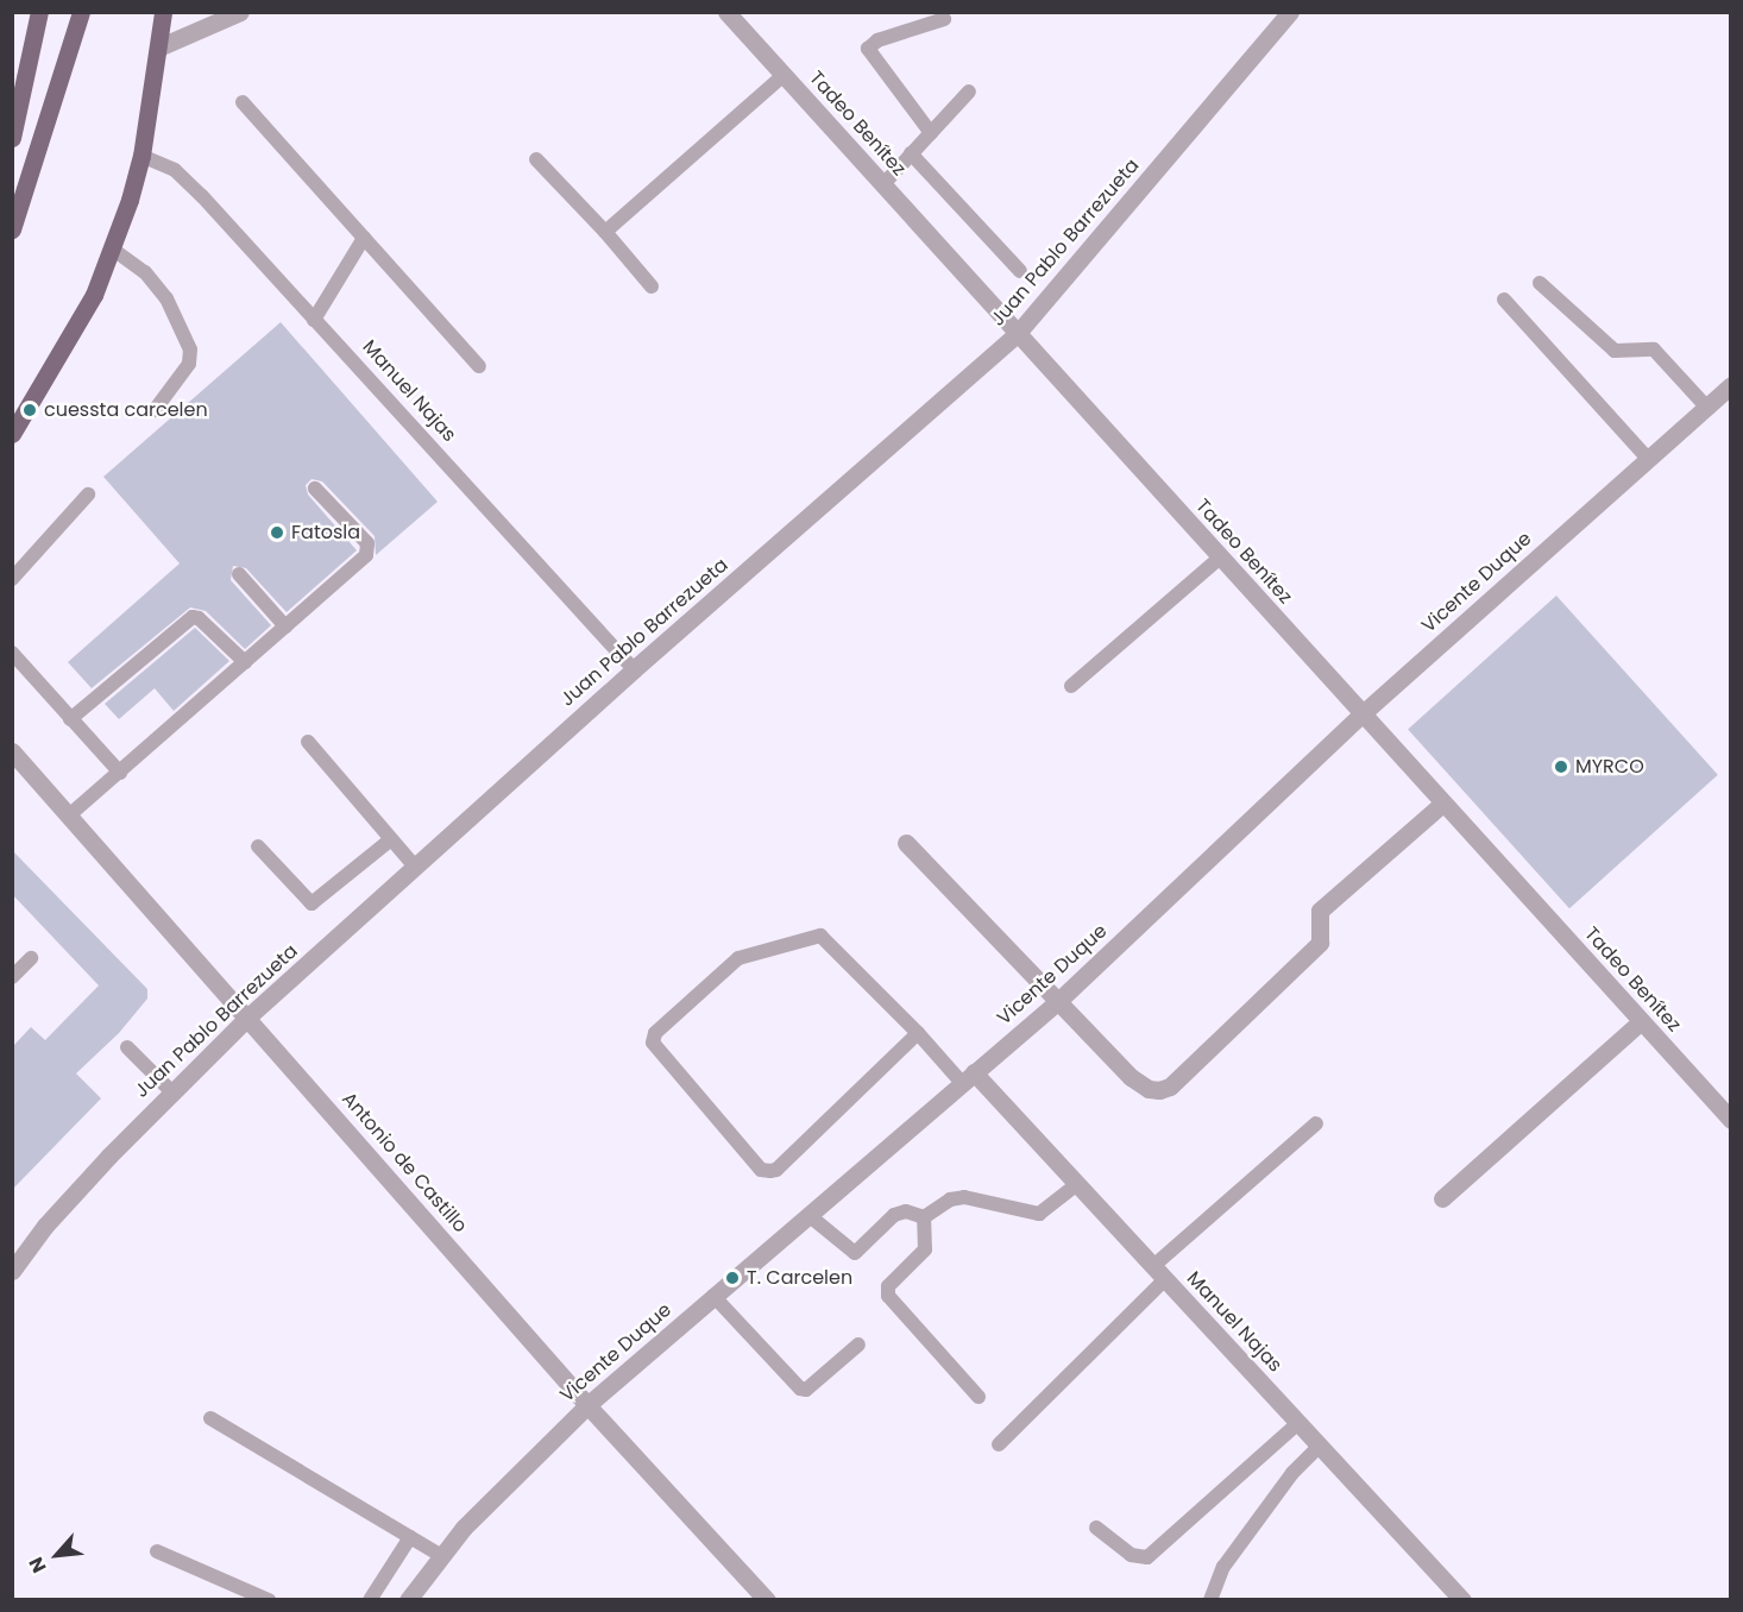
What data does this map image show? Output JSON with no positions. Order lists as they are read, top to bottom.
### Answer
{
  "streets": {
    "street": [
      "Tadeo Benítez",
      "Juan Pablo Barrezueta",
      "Manuel Najas",
      "Vicente Duque",
      "Antonio de Castillo"
    ]
  },
  "crossings": [
    ["Tadeo Benítez", "Juan Pablo Barrezueta"],
    ["Tadeo Benítez", "Vicente Duque"],
    ["Juan Pablo Barrezueta", "Manuel Najas"],
    ["Juan Pablo Barrezueta", "Antonio de Castillo"],
    ["Manuel Najas", "Vicente Duque"],
    ["Vicente Duque", "Antonio de Castillo"]
  ],
  "places": [
    "cuessta carcelen",
    "Fatosla",
    "MYRCO",
    "T. Carcelen"
  ],
  "north": "bottom left"
}
